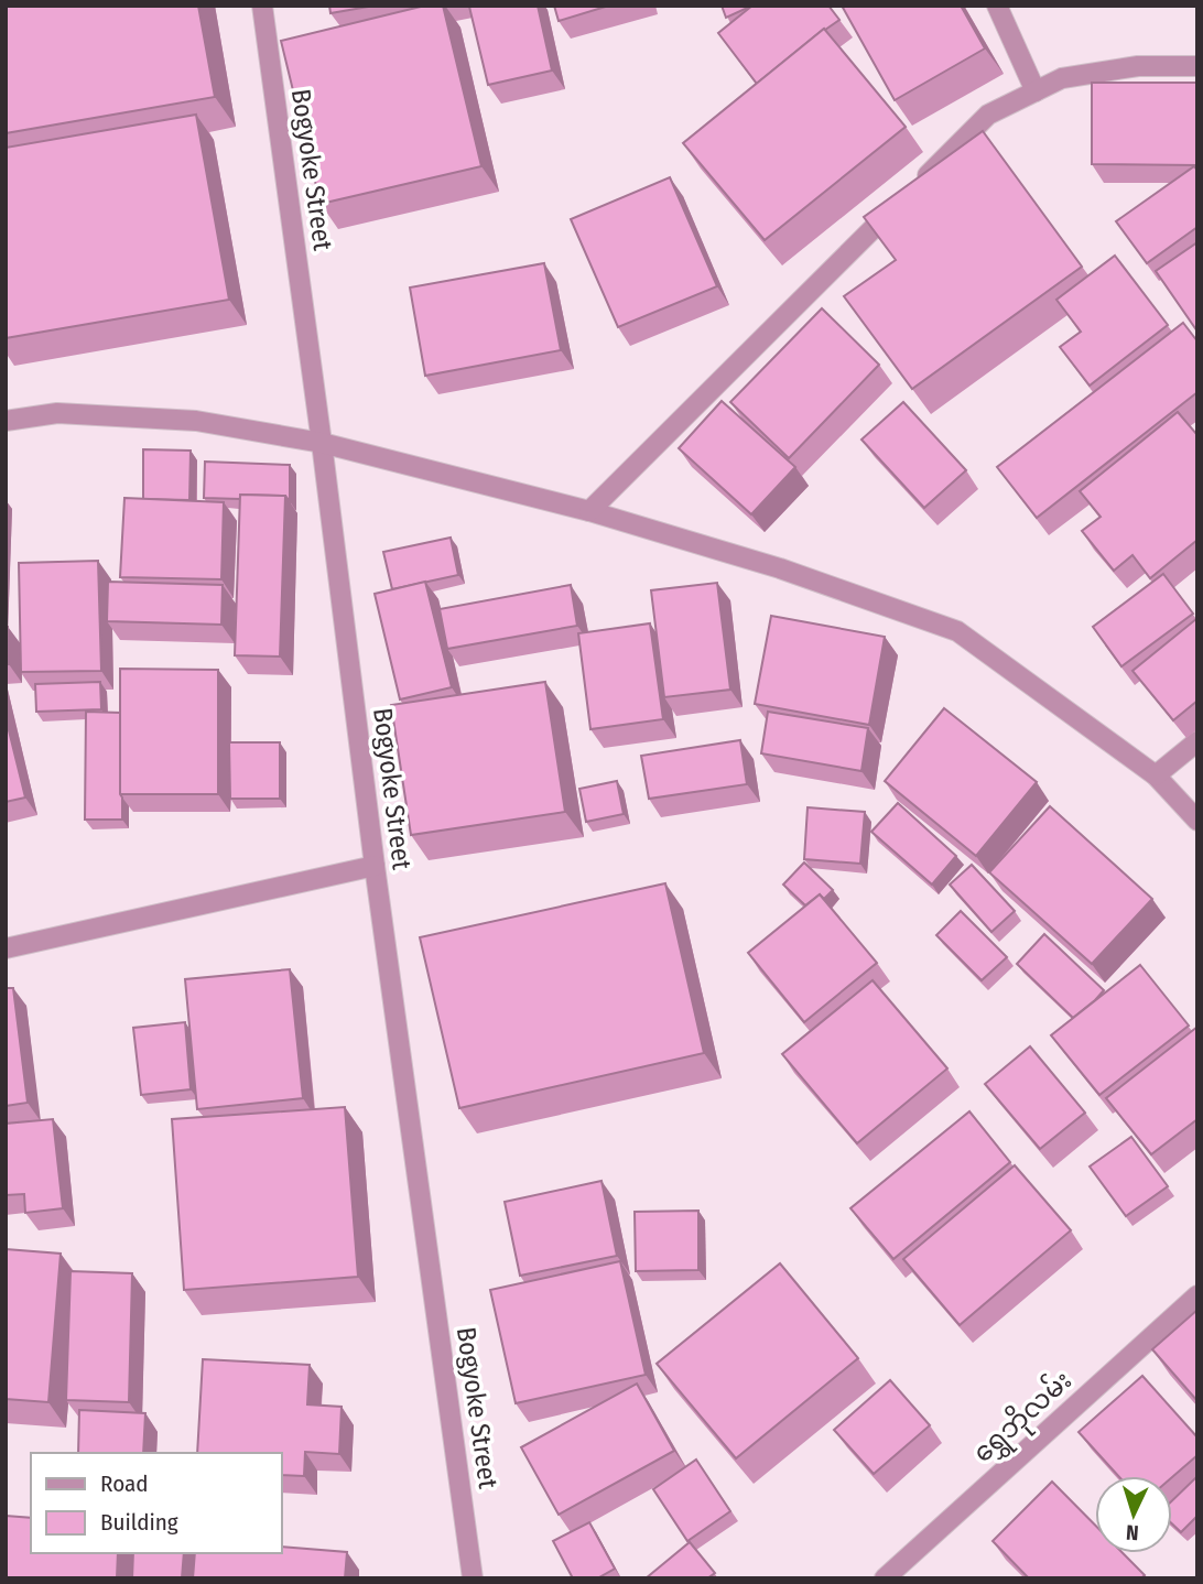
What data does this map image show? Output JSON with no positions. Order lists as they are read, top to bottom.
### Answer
{
  "streets": {
    "street": ["Bogyoke Street", "ရွှေဘိုလမ်း"]
  },
  "legend": ["Road", "Building"],
  "north": "bottom"
}
